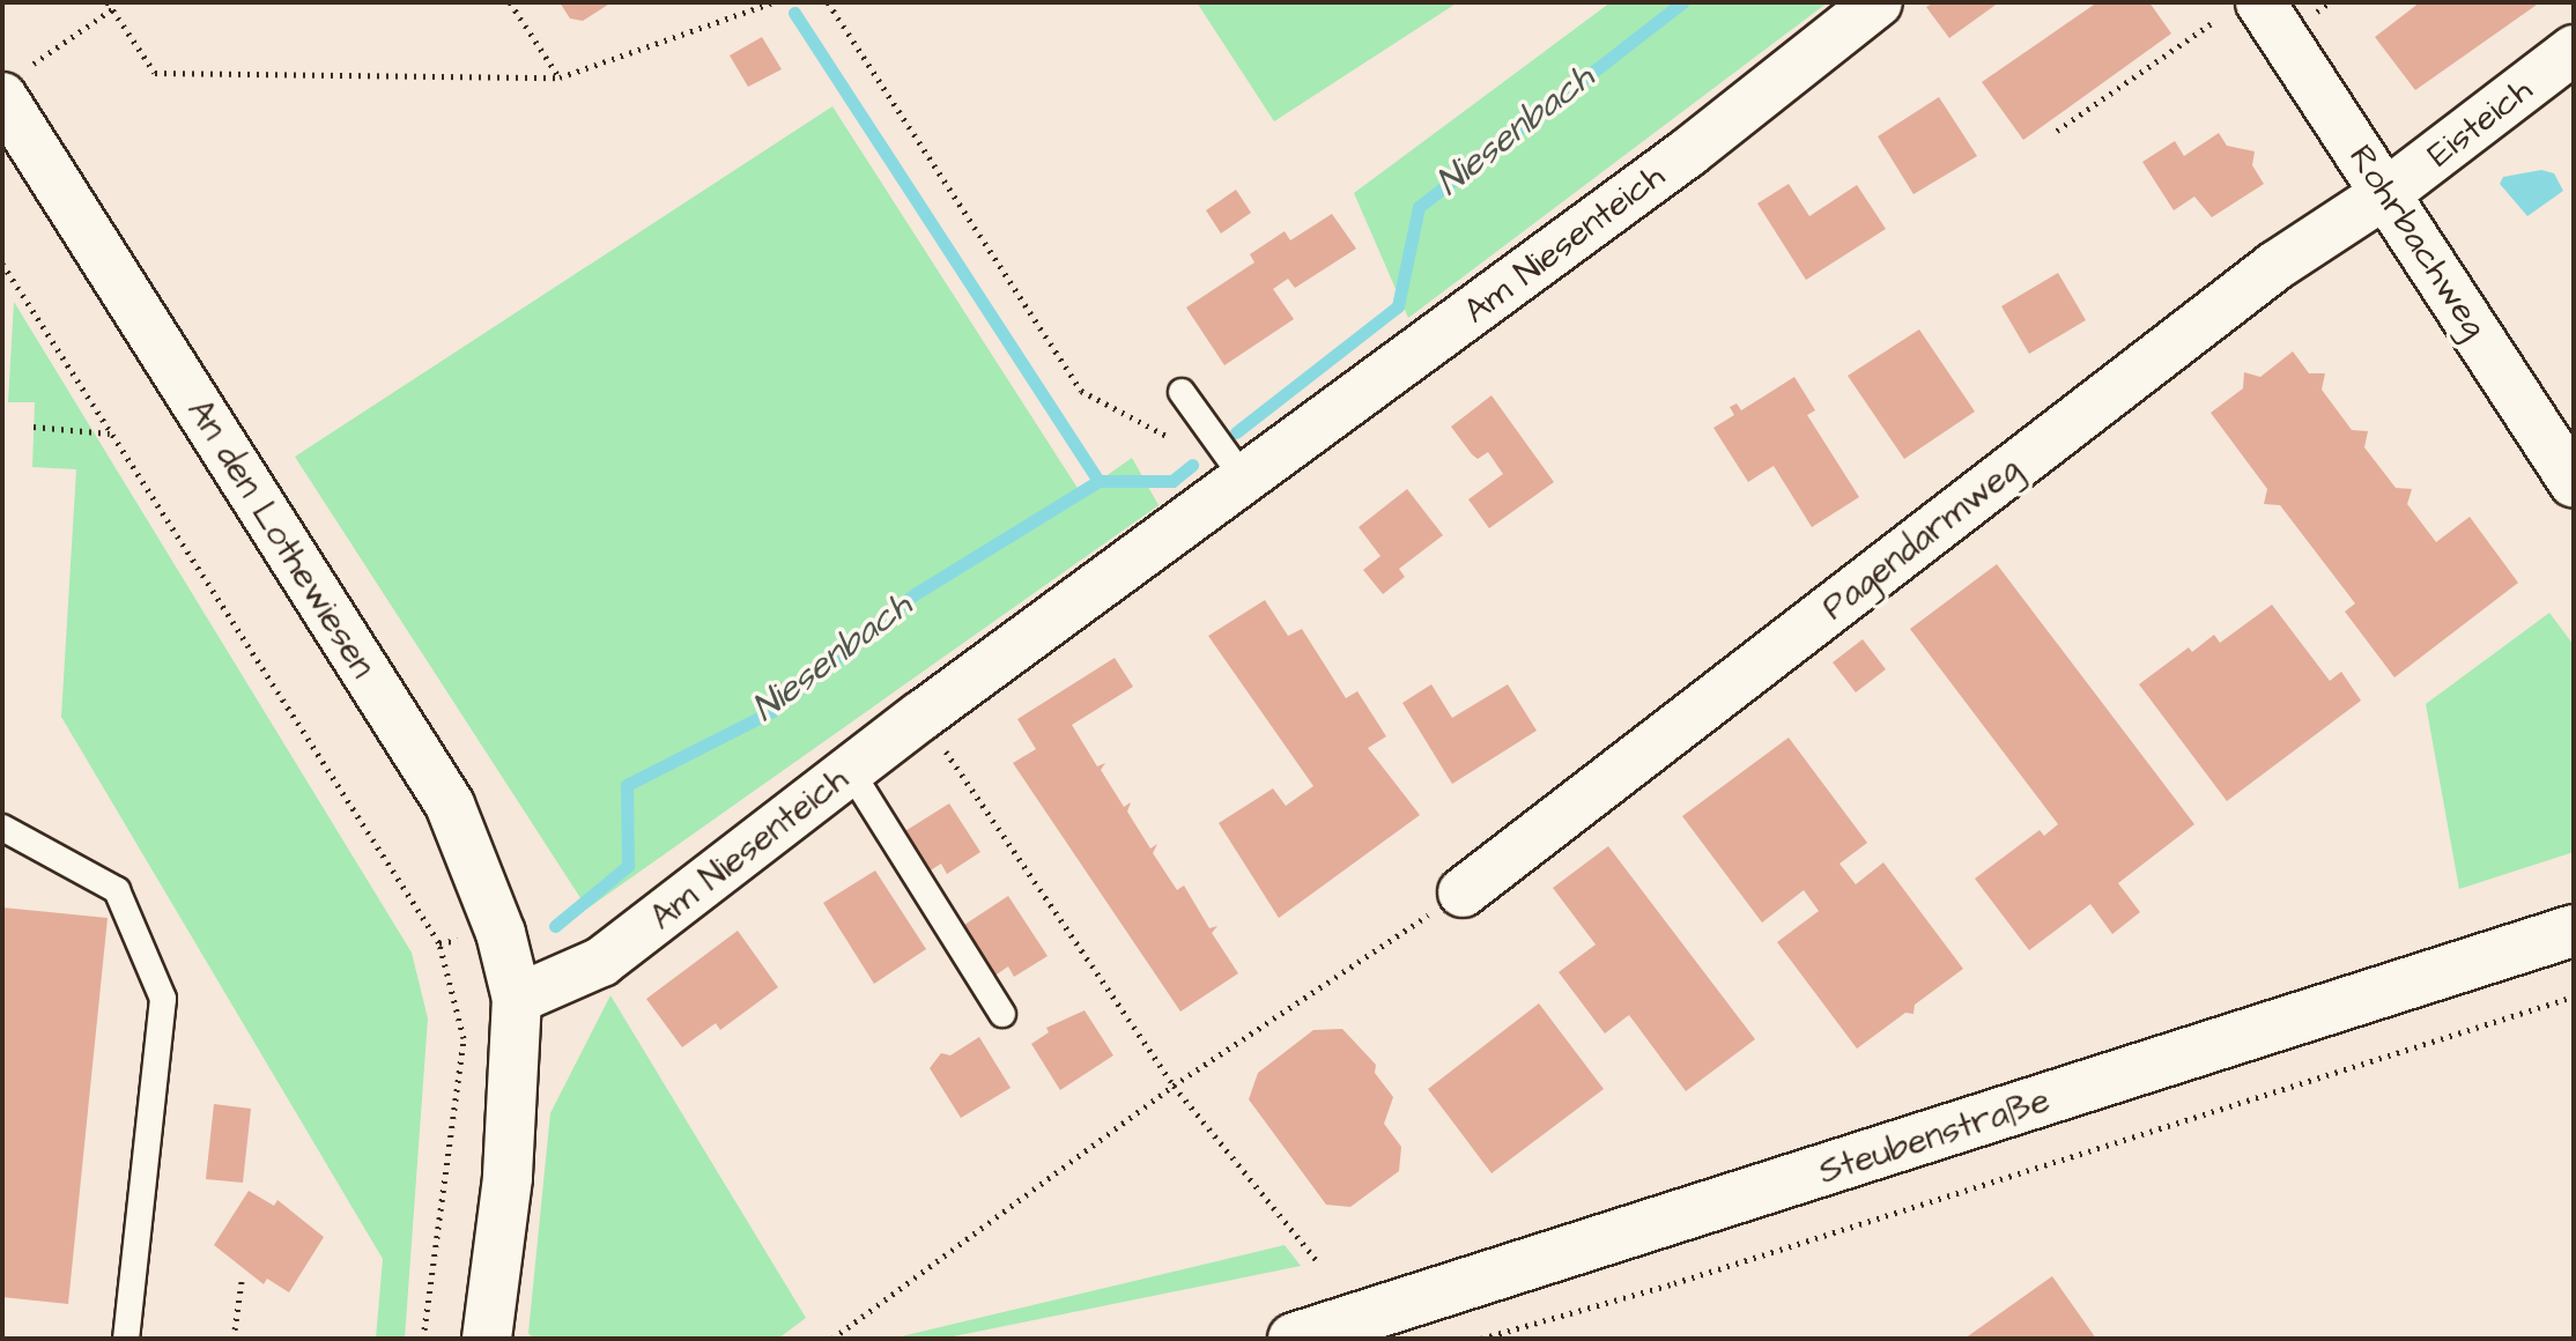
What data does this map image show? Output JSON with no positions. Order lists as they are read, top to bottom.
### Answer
{
  "streets": {
    "street": [
      "Eisteich",
      "Rohrbachweg",
      "Am Niesenteich",
      "An den Lothewiesen",
      "Pagendarmweg",
      "Steubenstraße"
    ]
  },
  "crossings": [
    ["Eisteich", "Rohrbachweg"],
    ["Eisteich", "Pagendarmweg"],
    ["Rohrbachweg", "Pagendarmweg"],
    ["Am Niesenteich", "An den Lothewiesen"]
  ],
  "water": ["Niesenbach"]
}
